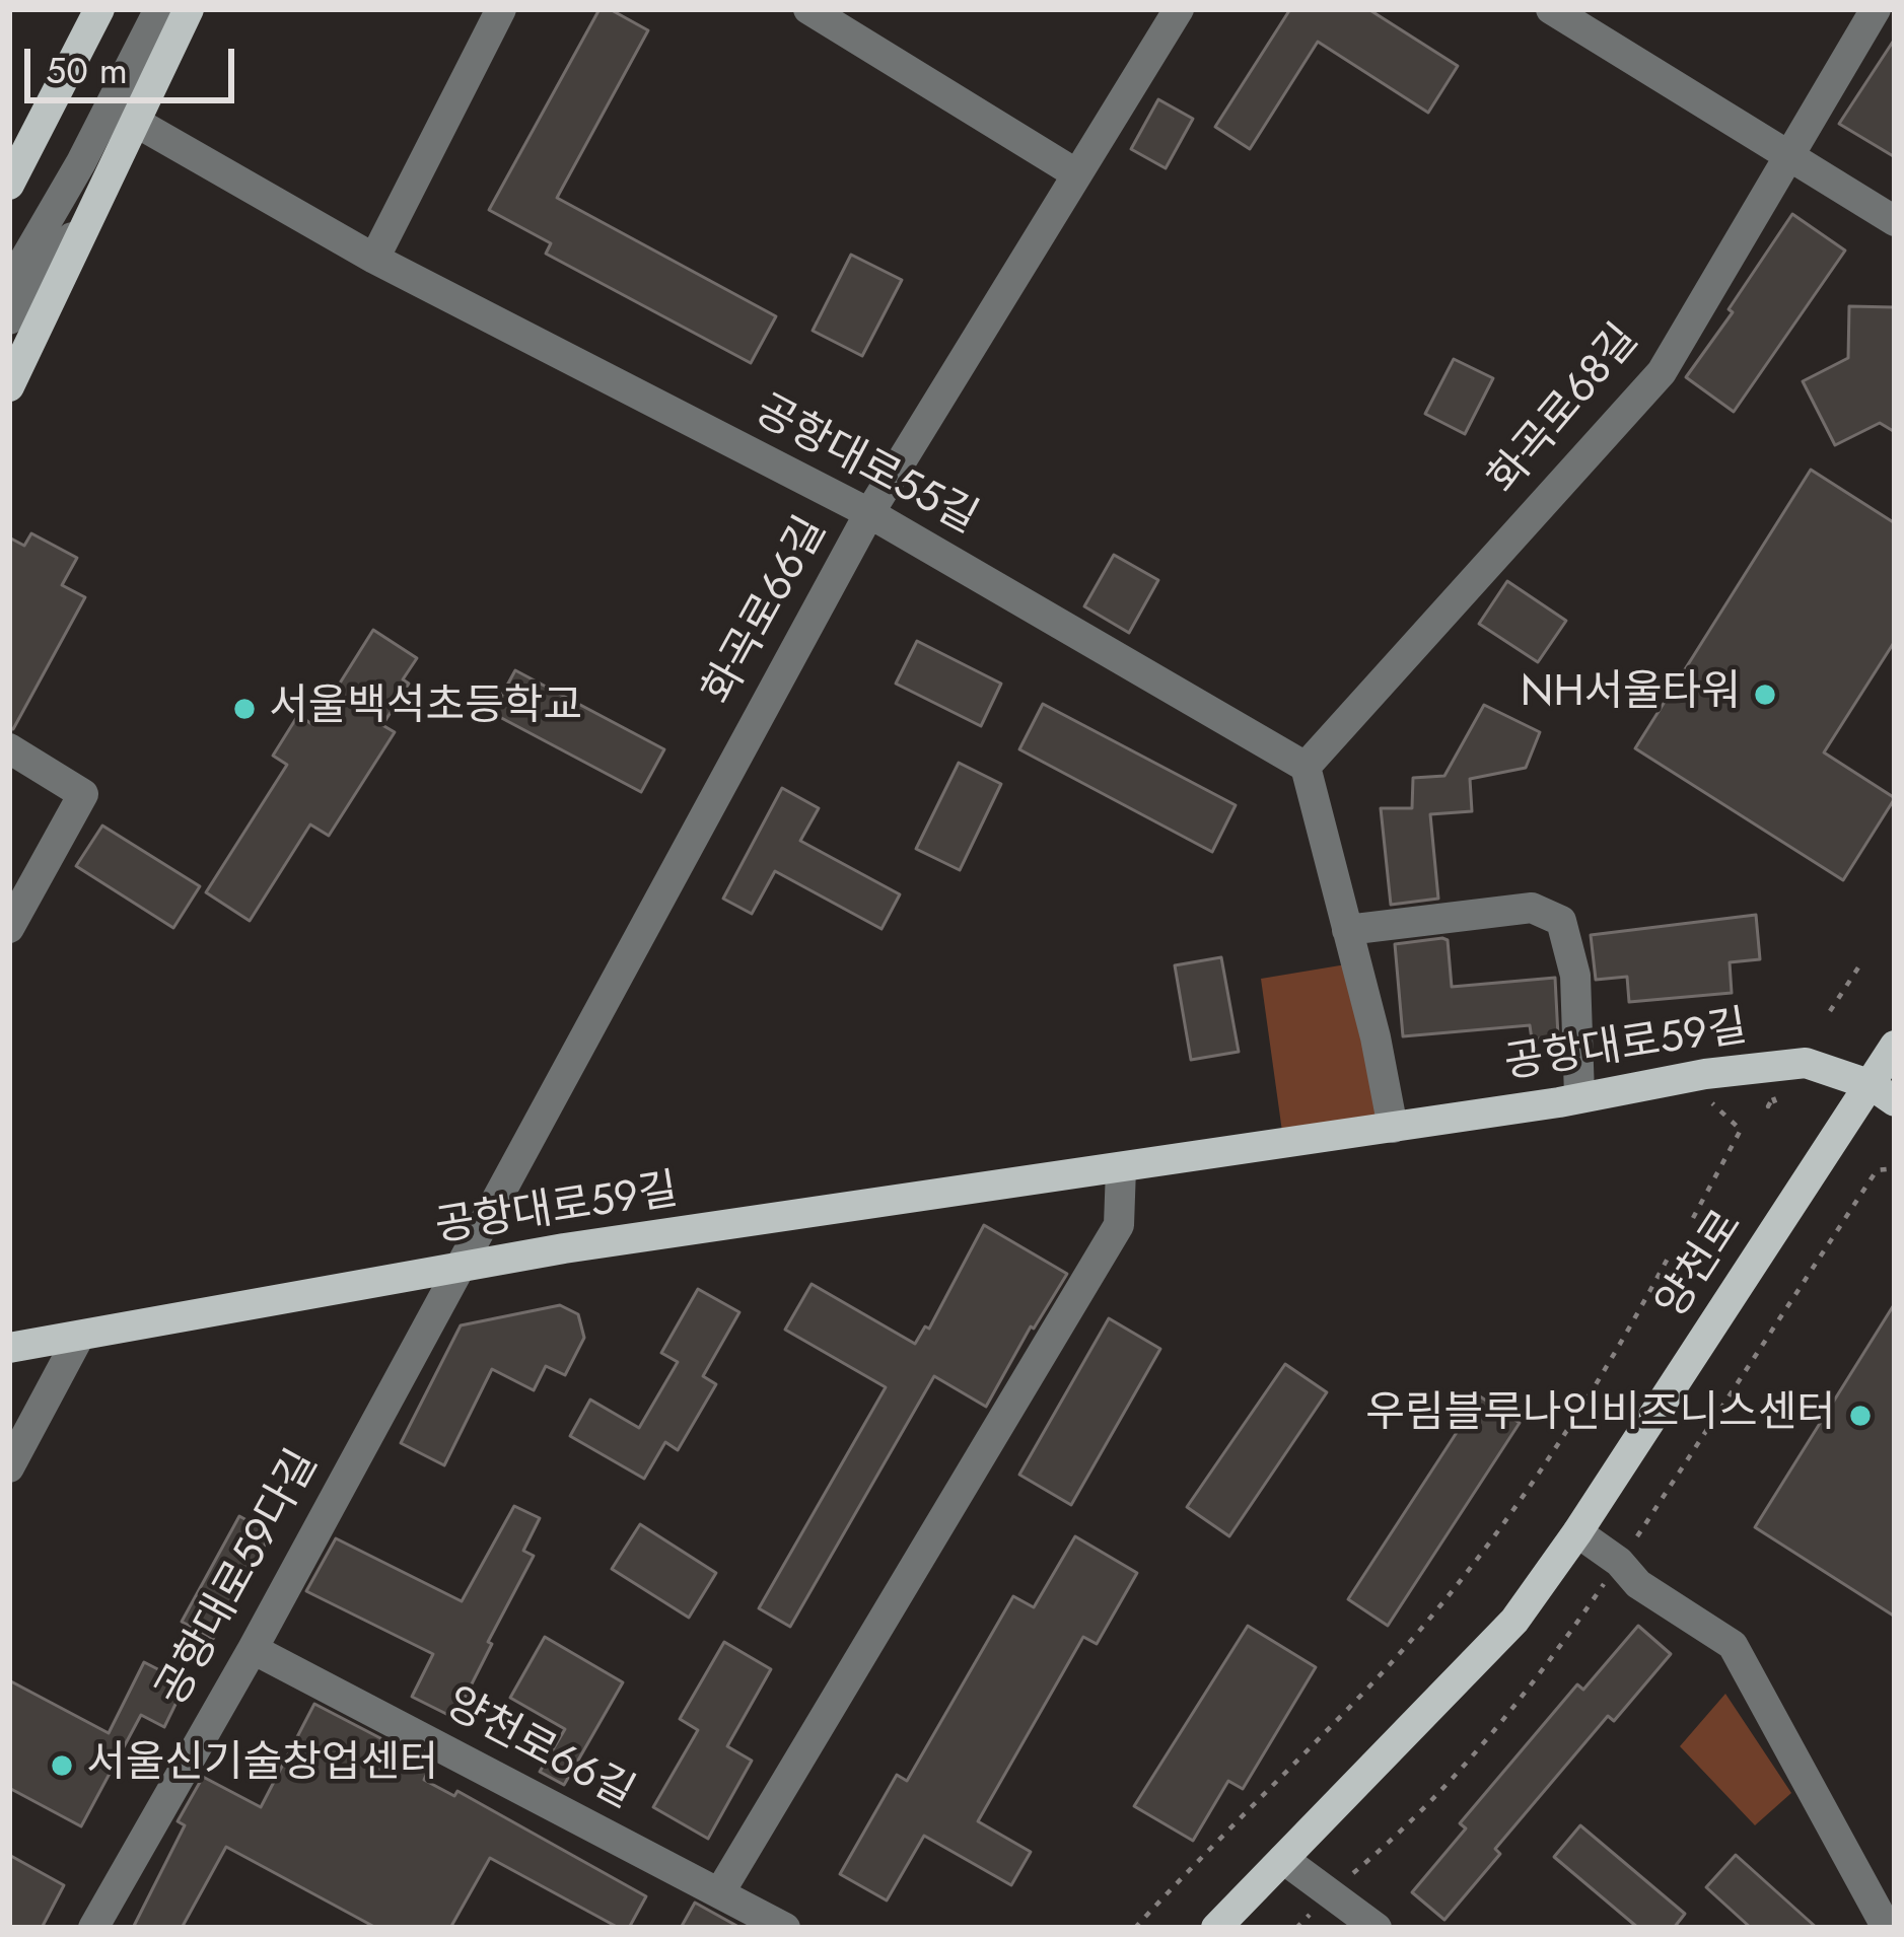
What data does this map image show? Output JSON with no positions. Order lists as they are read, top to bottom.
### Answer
{
  "streets": {
    "main road": ["공항대로59길", "양천로"],
    "street": [
      "화곡로68길",
      "공항대로55길",
      "화곡로66길",
      "공항대로59다길",
      "양천로66길"
    ]
  },
  "crossings": [
    ["화곡로68길", "공항대로55길"],
    ["공항대로55길", "화곡로66길"],
    ["화곡로66길", "공항대로59길"],
    ["화곡로66길", "공항대로59다길"],
    ["공항대로59길", "양천로"],
    ["공항대로59길", "공항대로59다길"],
    ["공항대로59다길", "양천로66길"]
  ],
  "places": [
    "NH서울타워",
    "서울백석초등학교",
    "우림블루나인비즈니스센터",
    "서울신기술창업센터"
  ],
  "scale_bar": "50 m"
}
